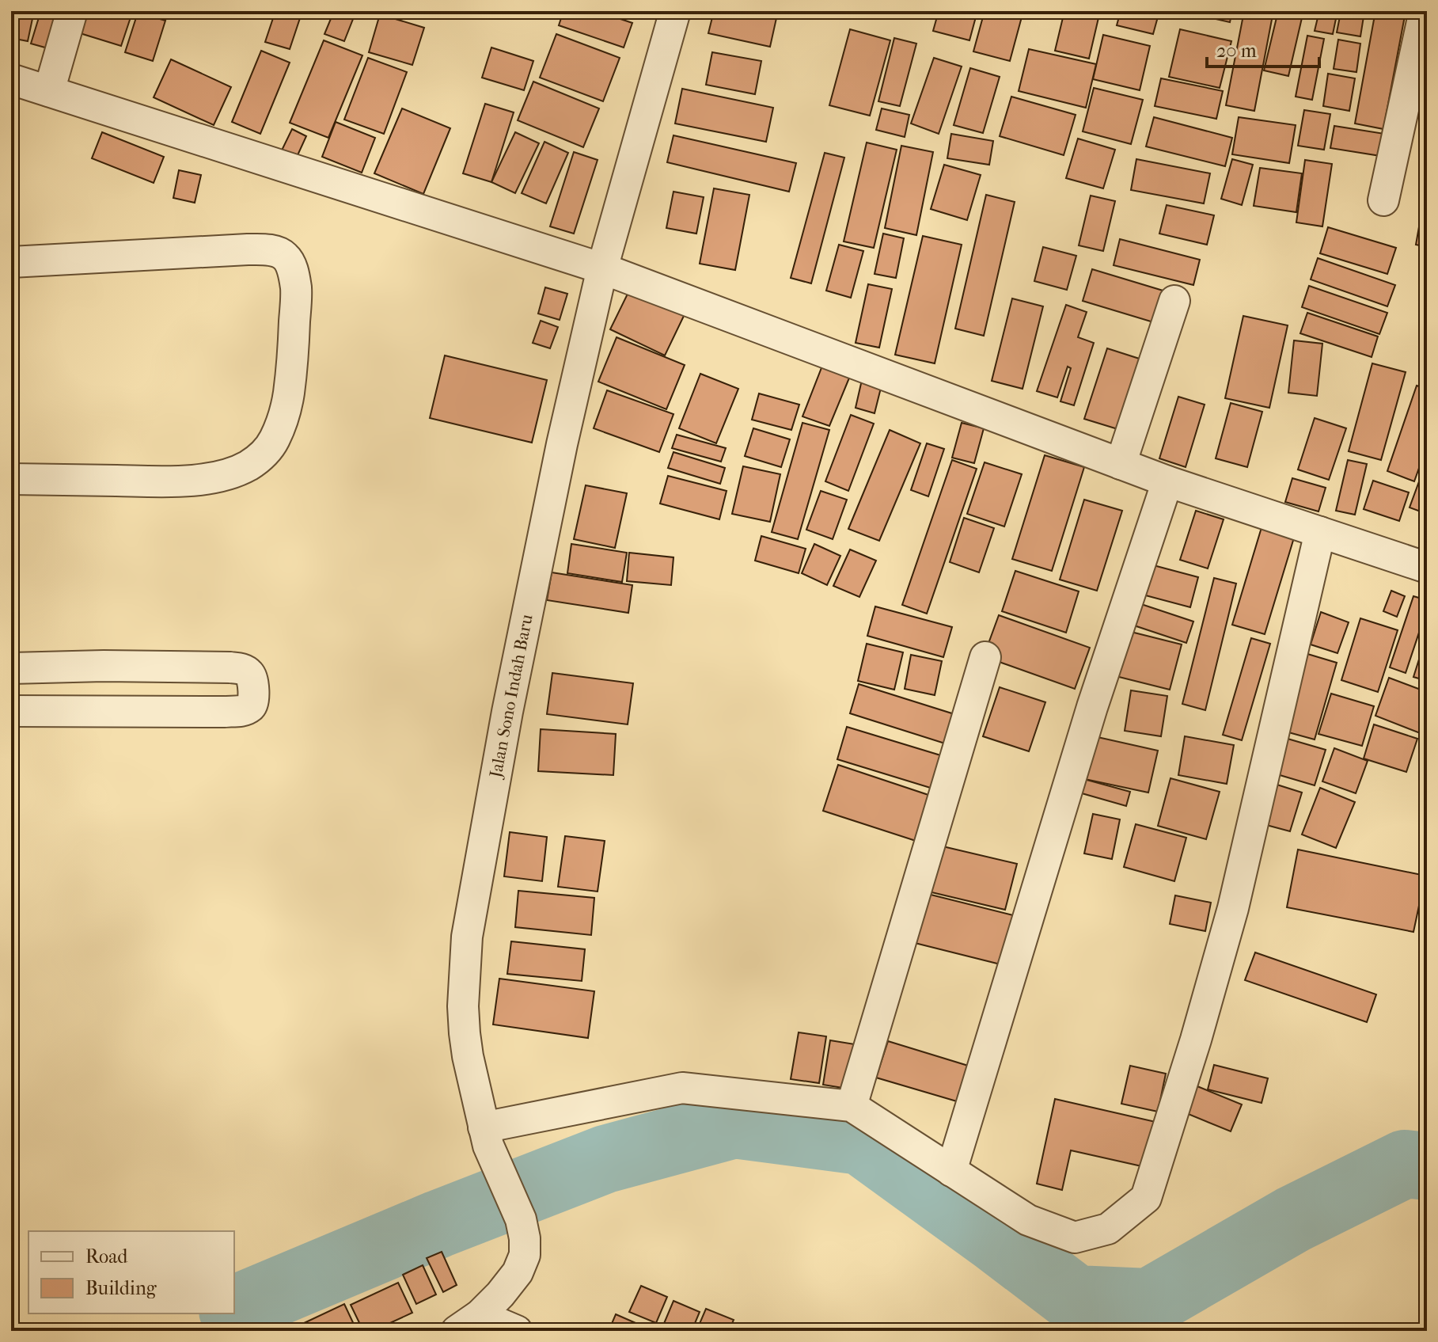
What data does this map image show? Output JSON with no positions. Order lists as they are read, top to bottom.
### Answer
{
  "streets": {
    "street": ["Jalan Sono Indah Baru"]
  },
  "legend": ["Road", "Building"],
  "scale_bar": "20 m"
}
